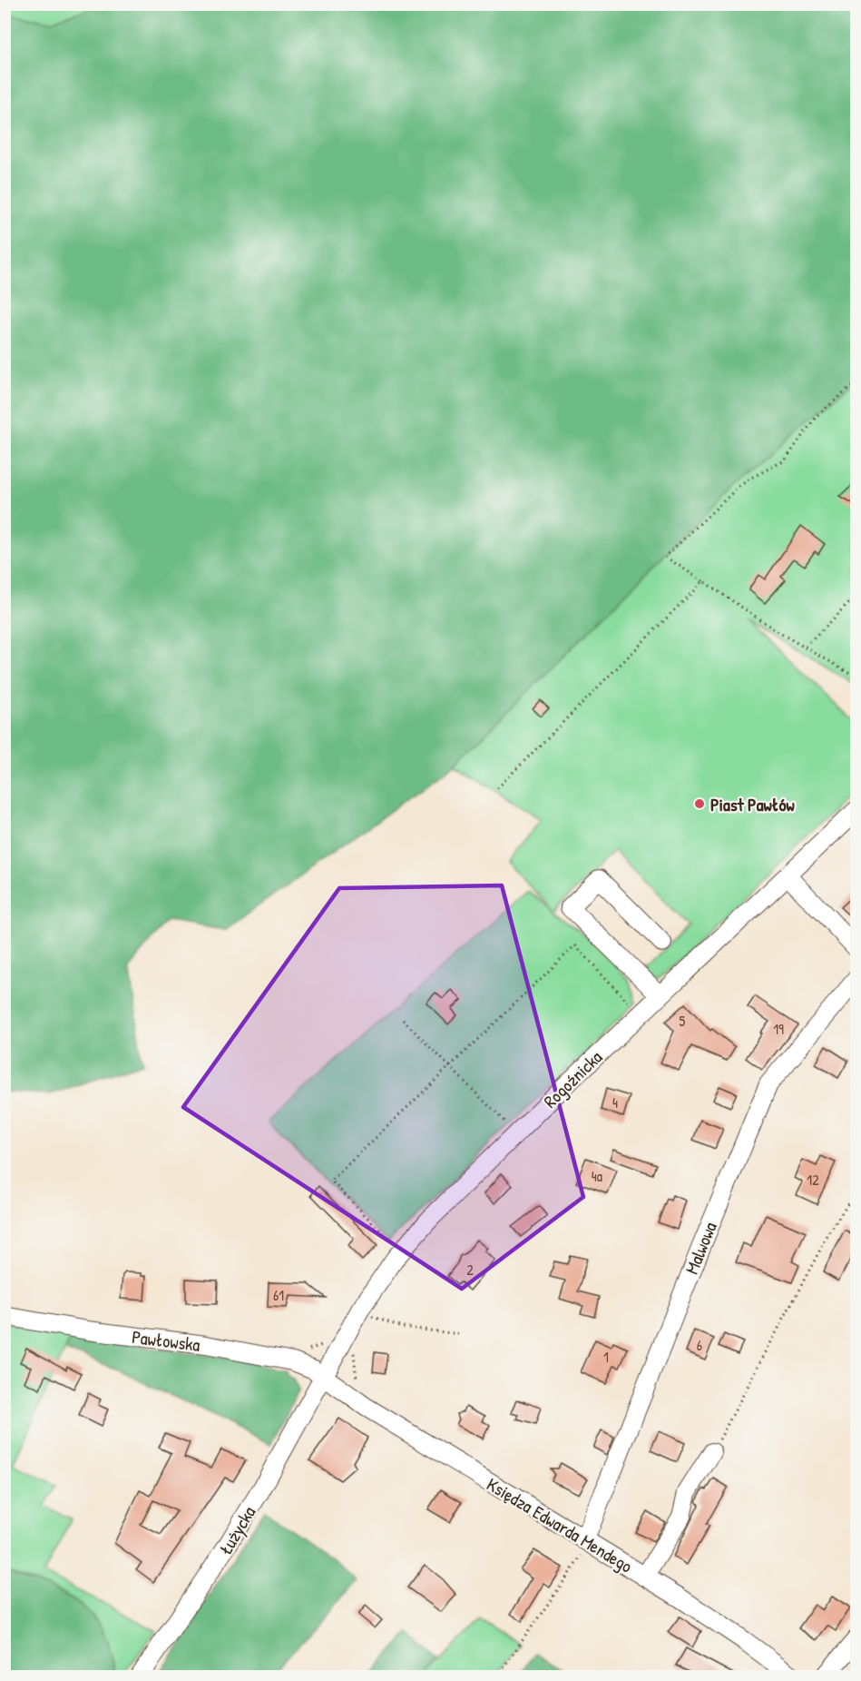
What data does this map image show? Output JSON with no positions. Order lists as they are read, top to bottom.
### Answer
{
  "streets": {
    "street": [
      "Rogoźnicka",
      "Malwowa",
      "Pawłowska",
      "Księdza Edwarda Mendego",
      "Łużycka"
    ]
  },
  "crossings": [
    ["Rogoźnicka", "Pawłowska"],
    ["Rogoźnicka", "Księdza Edwarda Mendego"],
    ["Rogoźnicka", "Łużycka"],
    ["Malwowa", "Księdza Edwarda Mendego"],
    ["Pawłowska", "Księdza Edwarda Mendego"],
    ["Pawłowska", "Łużycka"],
    ["Księdza Edwarda Mendego", "Łużycka"]
  ],
  "places": ["Piast Pawłów"],
  "house_numbers": [
    "5",
    "19",
    "4",
    "4a",
    "12",
    "2",
    "61",
    "6",
    "1"
  ]
}
